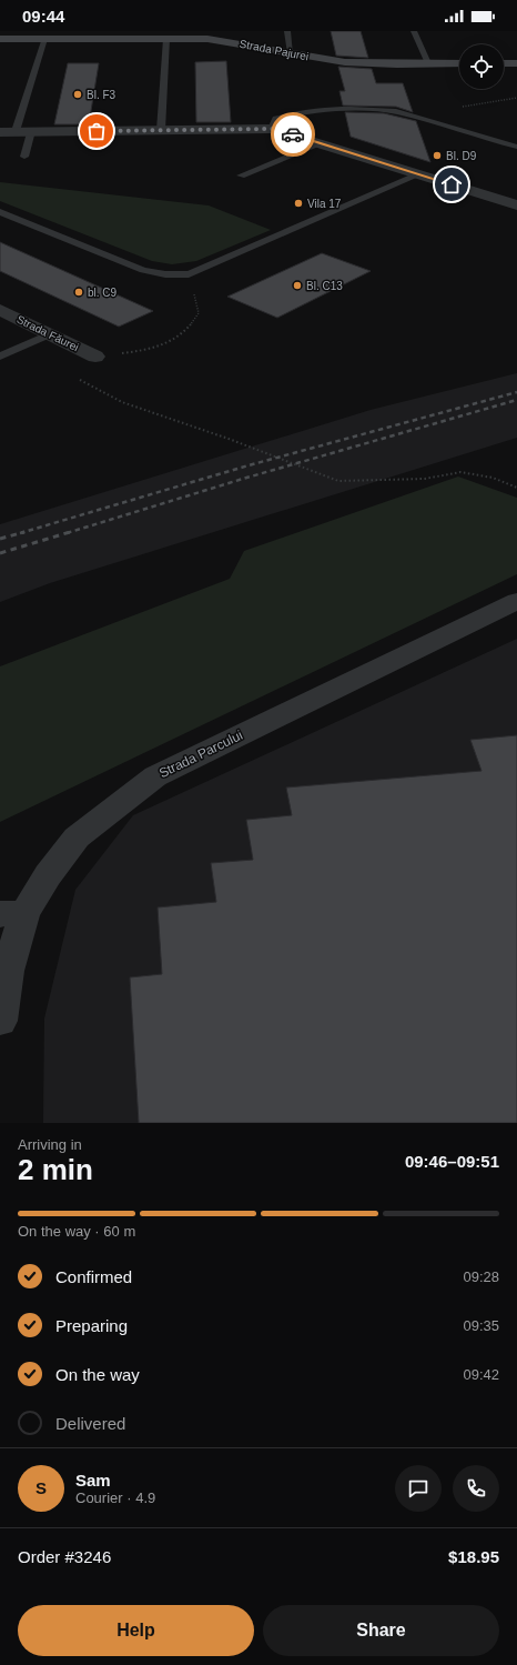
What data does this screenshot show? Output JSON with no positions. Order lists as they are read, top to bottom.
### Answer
{
  "streets": {
    "street": ["Strada Pajurei", "Strada Făurei", "Strada Parcului"]
  },
  "places": [
    "Bl. F3",
    "Bl. D9",
    "Vila 17",
    "Bl. C13",
    "bl. C9"
  ],
  "page": {
    "status": "09:44",
    "heading": ["2 min", "Arriving in", "09:46–09:51"],
    "panel": [
      "Sam",
      "Courier · 4.9",
      "Order #3246",
      "$18.95"
    ],
    "bar": "On the way · 60 m",
    "list": [
      ["Confirmed", "09:28"],
      ["Preparing", "09:35"],
      ["On the way", "09:42"],
      "Delivered"
    ],
    "round": "S",
    "buttons": ["Help", "Share"]
  }
}
